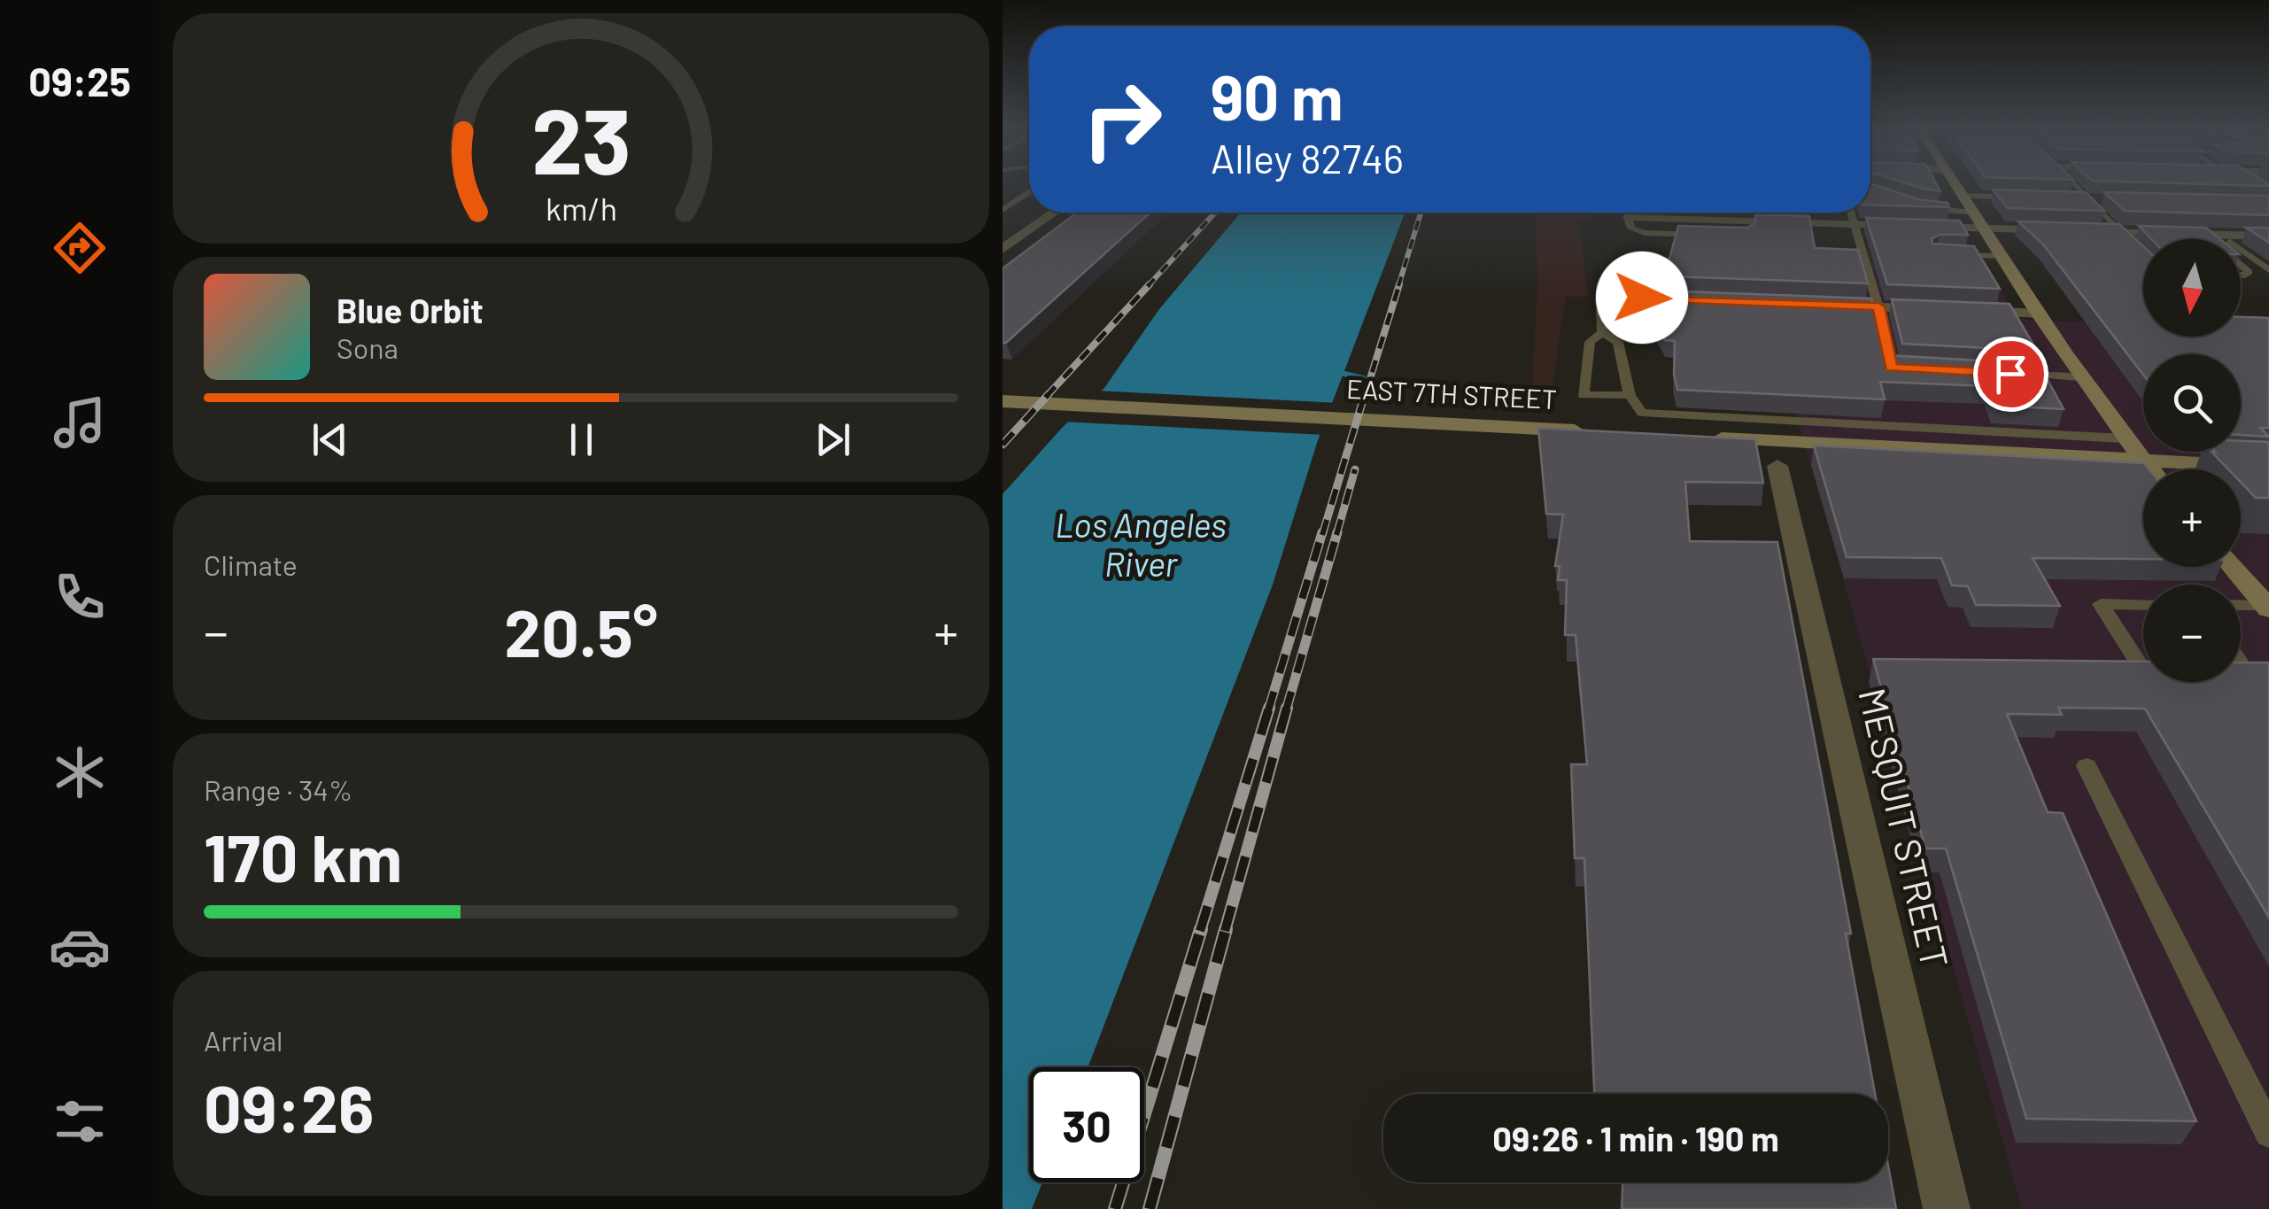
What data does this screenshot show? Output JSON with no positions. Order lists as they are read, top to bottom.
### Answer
{
  "streets": {
    "main road": ["EAST 7TH STREET"],
    "street": ["MESQUIT STREET"]
  },
  "water": ["Los Angeles River"],
  "north": "bottom",
  "page": {
    "tabs": "09:25",
    "turn": ["90 m", "Alley 82746"],
    "map_buttons": ["+", "−"],
    "song": ["Blue Orbit", "Sona"],
    "tile": [
      "Climate",
      ["Range · 34%", "170 km"],
      ["Arrival", "09:26"]
    ],
    "heat": ["−", "20.5°", "+"],
    "limit": "30",
    "trip": "09:26 · 1 min · 190 m",
    "gauge": ["23", "km/h"]
  }
}
